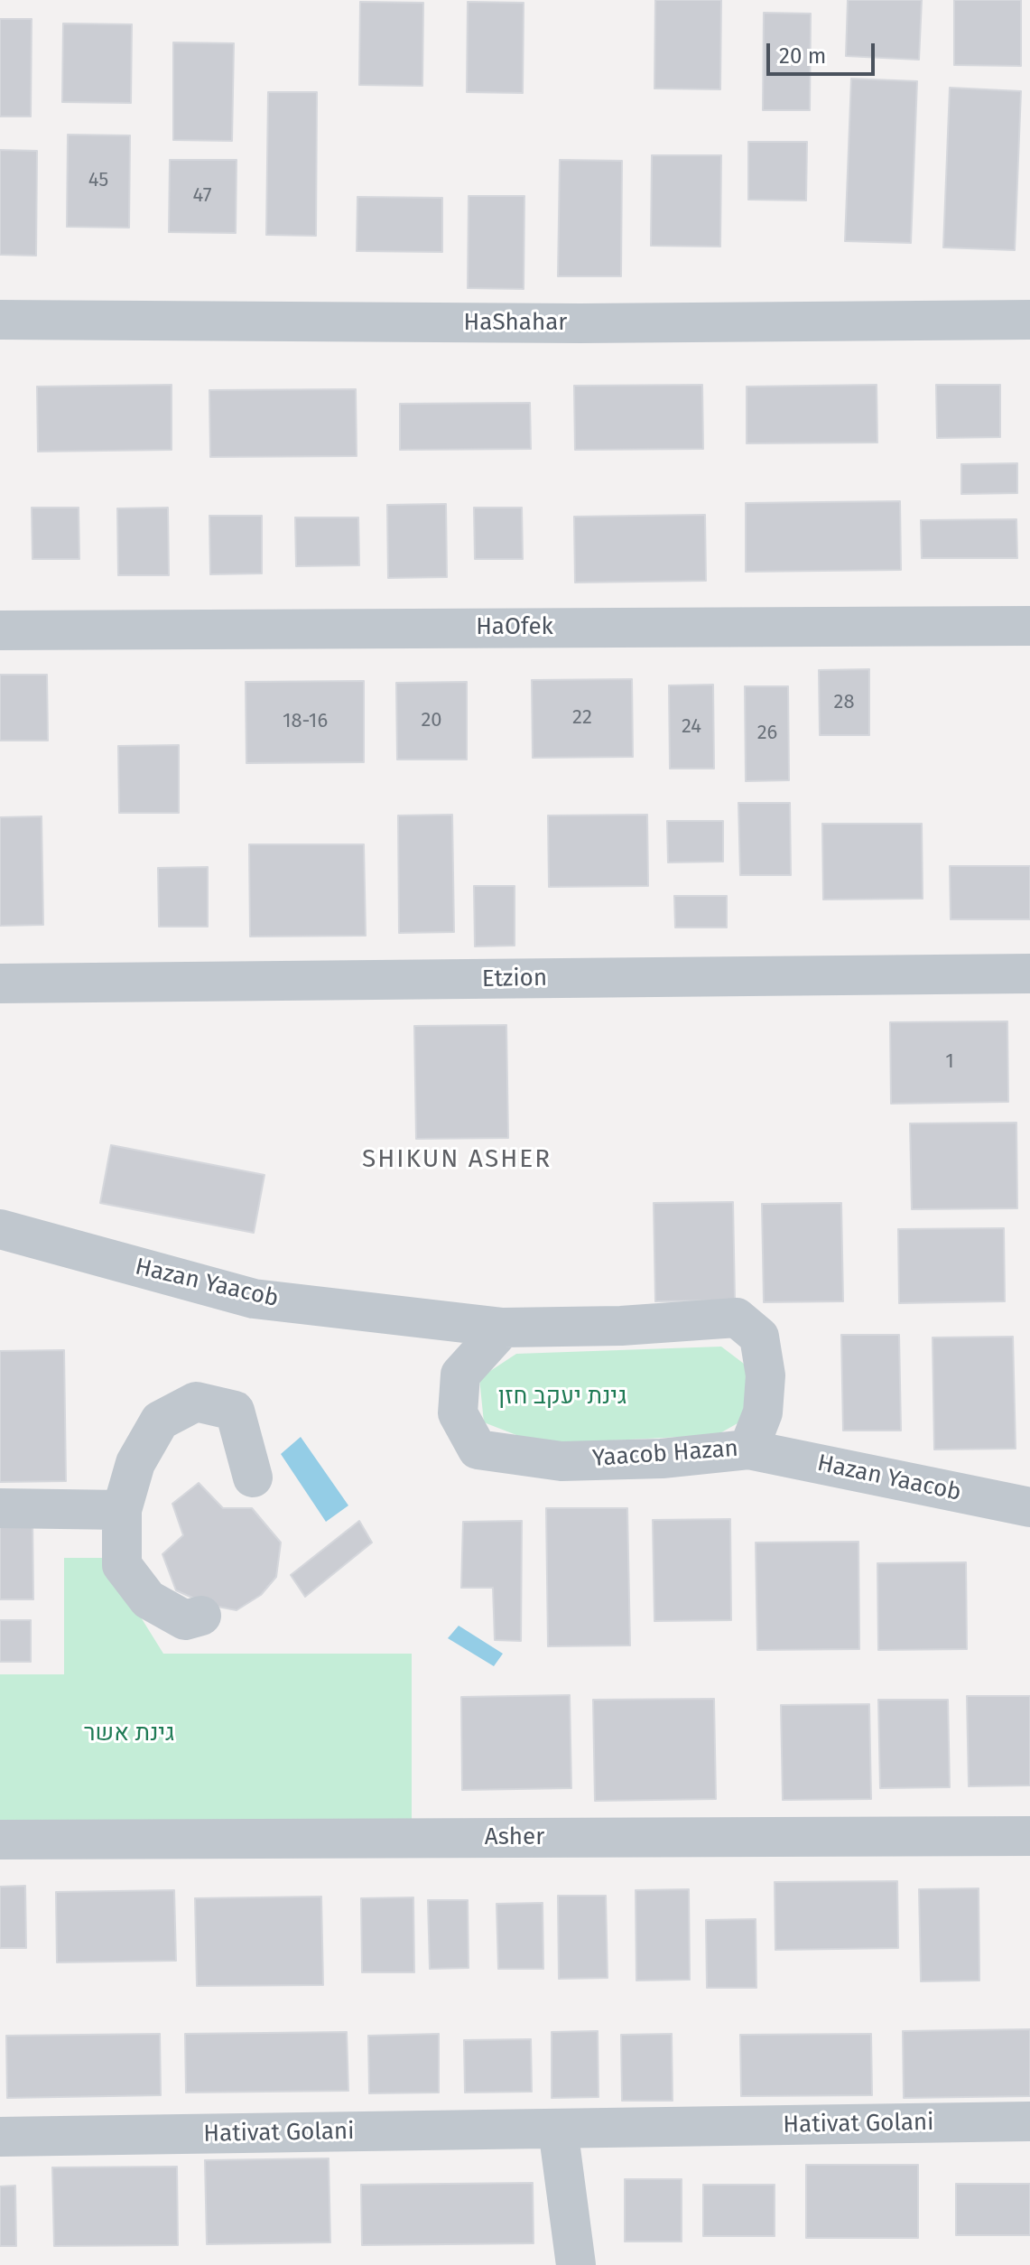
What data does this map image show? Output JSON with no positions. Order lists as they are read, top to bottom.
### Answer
{
  "streets": {
    "street": [
      "HaShahar",
      "HaOfek",
      "Etzion",
      "Hazan Yaacob",
      "Yaacob Hazan",
      "Asher",
      "Hativat Golani"
    ]
  },
  "crossings": [
    ["Hazan Yaacob", "Yaacob Hazan"]
  ],
  "districts": ["SHIKUN ASHER"],
  "parks": ["גינת יעקב חזן", "גינת אשר"],
  "house_numbers": [
    "45",
    "47",
    "28",
    "22",
    "20",
    "18-16",
    "24",
    "26",
    "1"
  ],
  "scale_bar": "20 m"
}
